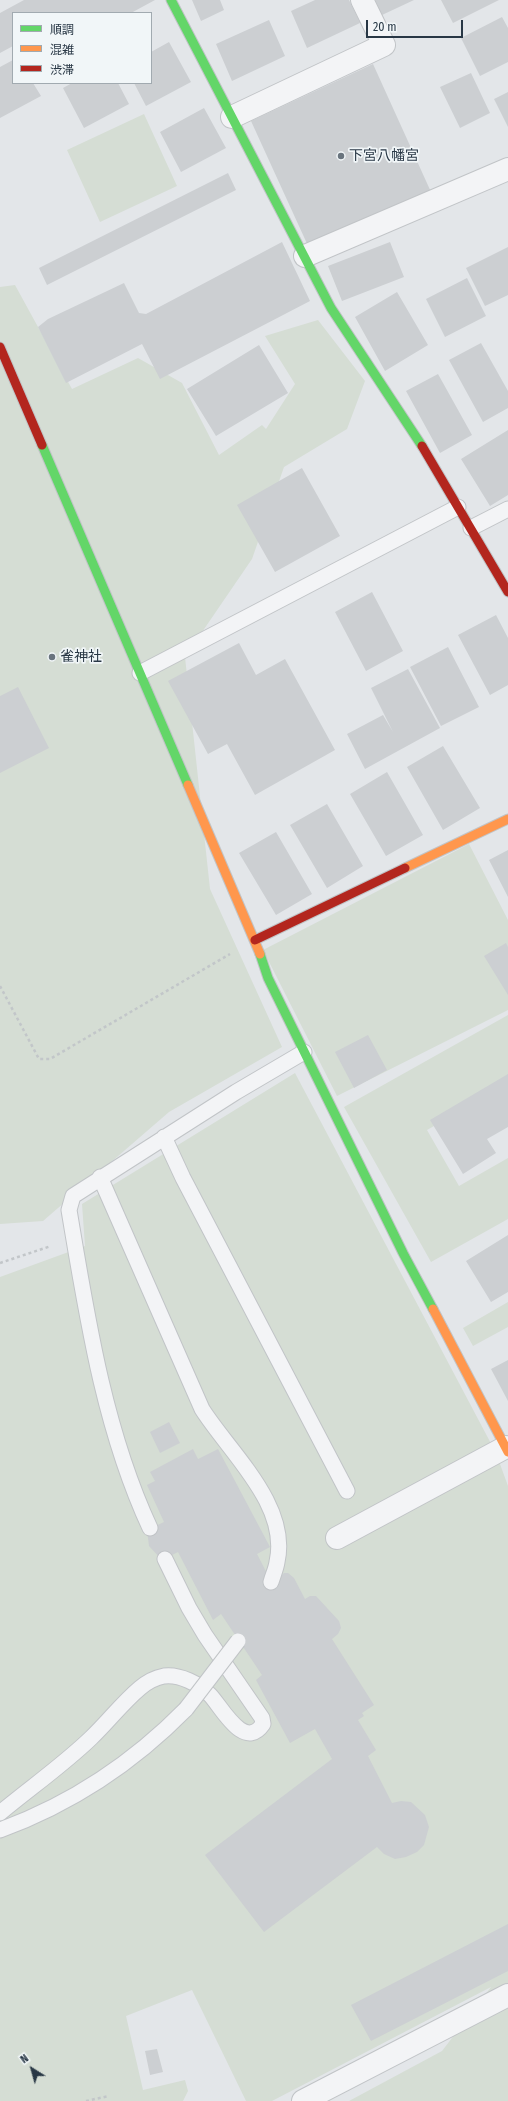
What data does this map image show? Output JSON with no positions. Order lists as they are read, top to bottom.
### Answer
{
  "places": ["下宮八幡宮", "雀神社"],
  "legend": ["順調", "混雑", "渋滞"],
  "scale_bar": "20 m",
  "north": "top left"
}
